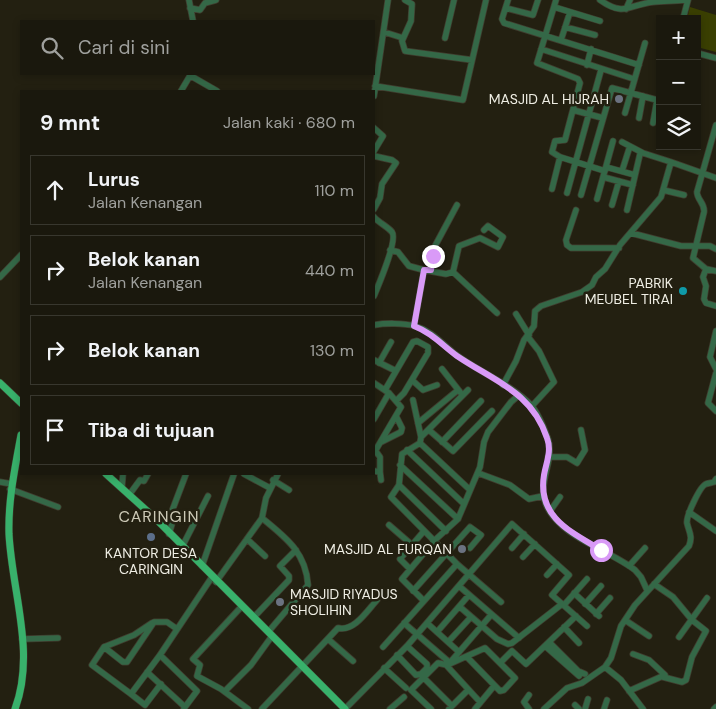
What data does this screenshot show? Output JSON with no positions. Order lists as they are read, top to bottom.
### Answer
{
  "districts": ["CARINGIN"],
  "places": [
    "MASJID AL HIJRAH",
    "PABRIK MEUBEL TIRAI",
    "KANTOR DESA CARINGIN",
    "MASJID AL FURQAN",
    "MASJID RIYADUS SHOLIHIN"
  ],
  "page": {
    "map_buttons": ["+", "−"],
    "search": "Cari di sini",
    "heading": ["9 mnt", "Jalan kaki · 680 m"],
    "list": [
      ["Lurus", "Jalan Kenangan", "110 m"],
      ["Belok kanan", "Jalan Kenangan", "440 m"],
      ["Belok kanan", "130 m"],
      "Tiba di tujuan"
    ]
  }
}
